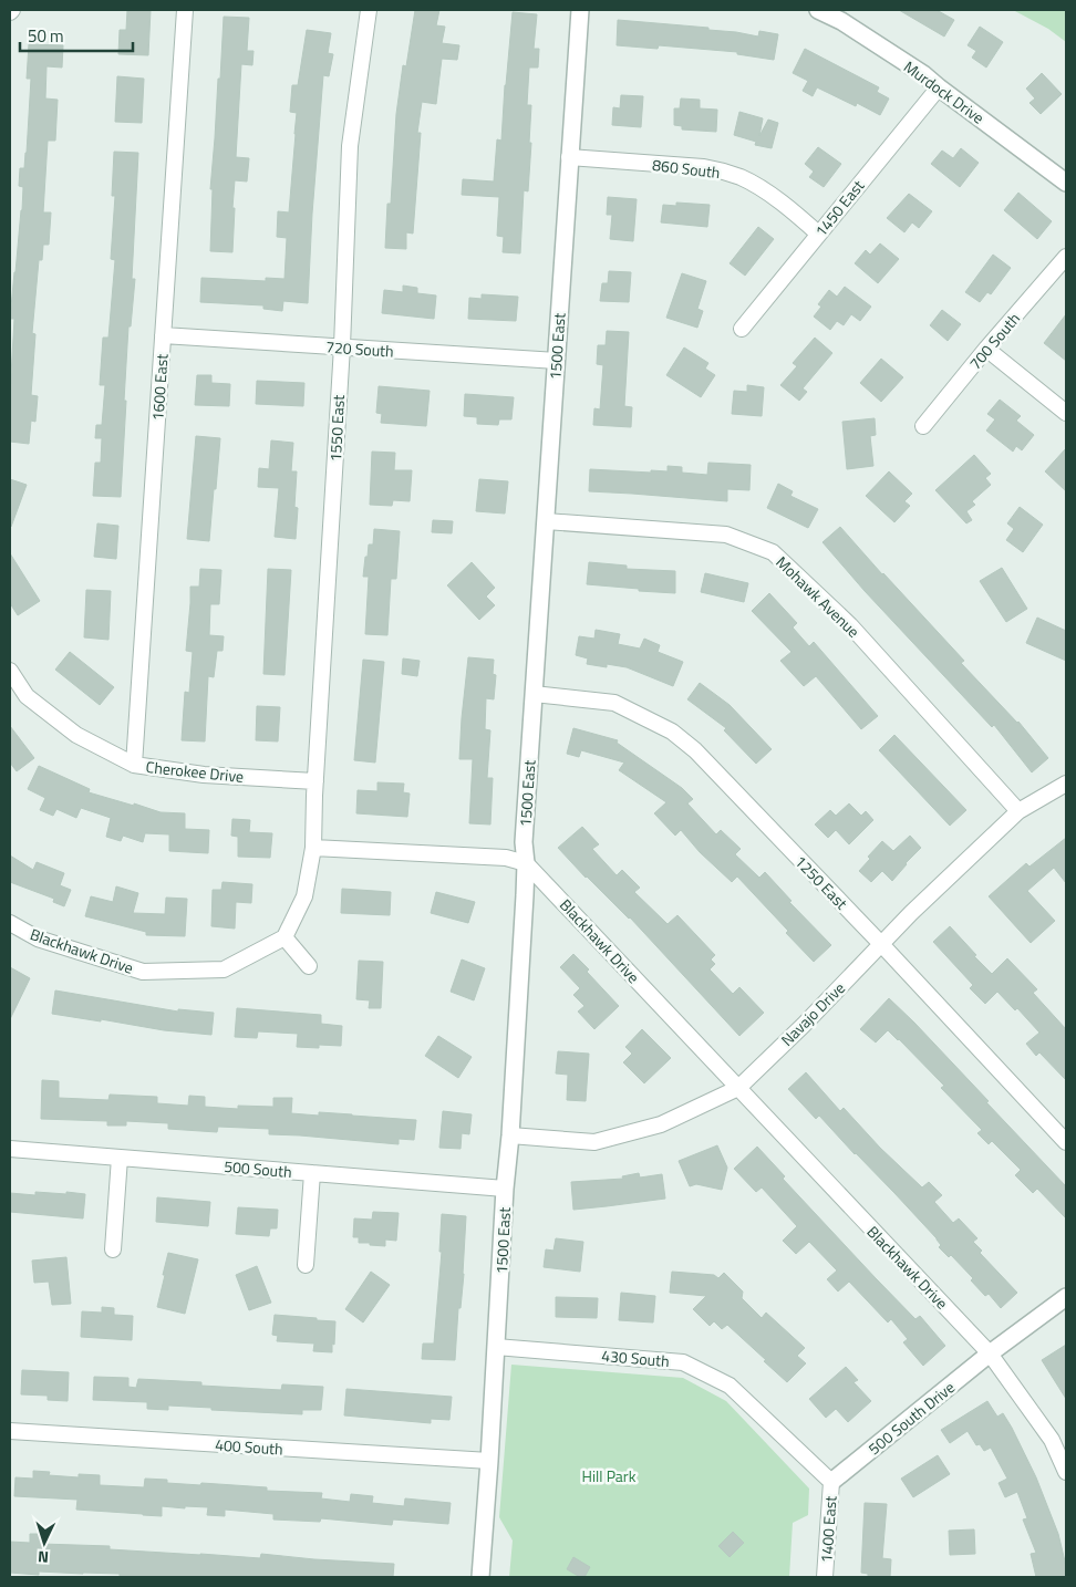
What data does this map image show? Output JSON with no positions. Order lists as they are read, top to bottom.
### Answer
{
  "streets": {
    "street": [
      "Murdock Drive",
      "860 South",
      "1450 East",
      "700 South",
      "1500 East",
      "720 South",
      "1600 East",
      "1550 East",
      "Mohawk Avenue",
      "Cherokee Drive",
      "1250 East",
      "Blackhawk Drive",
      "Navajo Drive",
      "500 South",
      "430 South",
      "500 South Drive",
      "400 South",
      "1400 East"
    ]
  },
  "crossings": [
    ["Murdock Drive", "1450 East"],
    ["860 South", "1450 East"],
    ["860 South", "1500 East"],
    ["1500 East", "720 South"],
    ["1500 East", "Mohawk Avenue"],
    ["1500 East", "1250 East"],
    ["1500 East", "Blackhawk Drive"],
    ["1500 East", "Navajo Drive"],
    ["1500 East", "500 South"],
    ["1500 East", "430 South"],
    ["1500 East", "400 South"],
    ["720 South", "1600 East"],
    ["720 South", "1550 East"],
    ["1600 East", "Cherokee Drive"],
    ["1550 East", "Cherokee Drive"],
    ["Mohawk Avenue", "Navajo Drive"],
    ["1250 East", "Navajo Drive"],
    ["Blackhawk Drive", "Navajo Drive"],
    ["Blackhawk Drive", "500 South Drive"],
    ["430 South", "500 South Drive"],
    ["430 South", "1400 East"],
    ["500 South Drive", "1400 East"]
  ],
  "parks": ["Hill Park"],
  "scale_bar": "50 m",
  "north": "bottom"
}
